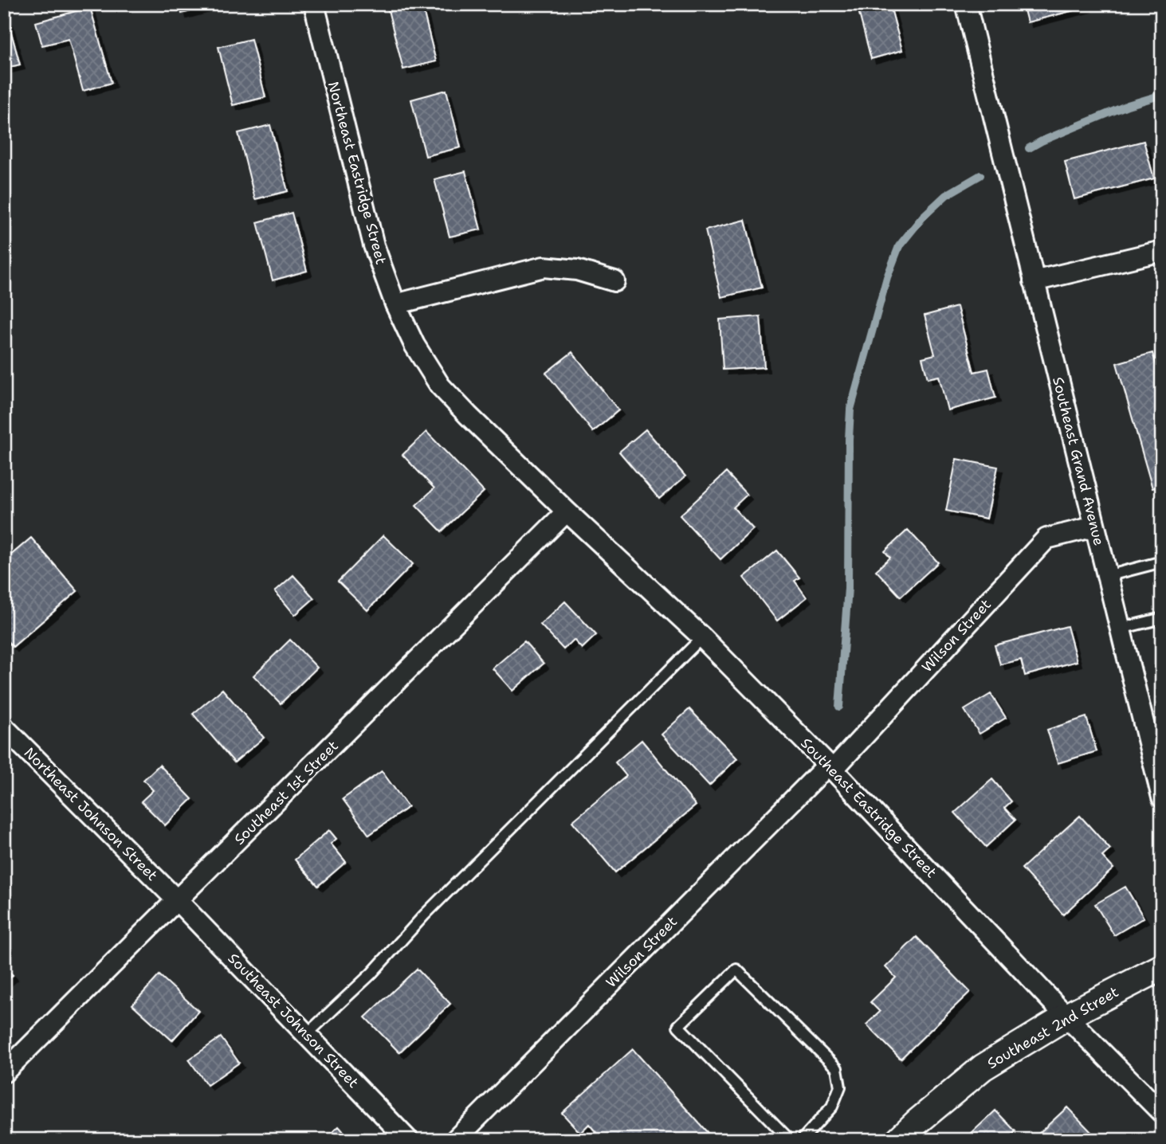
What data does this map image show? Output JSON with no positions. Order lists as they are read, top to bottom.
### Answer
{
  "streets": {
    "street": [
      "Northeast Eastridge Street",
      "Southeast Grand Avenue",
      "Wilson Street",
      "Southeast 1st Street",
      "Southeast Eastridge Street",
      "Northeast Johnson Street",
      "Southeast Johnson Street",
      "Southeast 2nd Street"
    ]
  },
  "crossings": [
    ["Northeast Eastridge Street", "Southeast 1st Street"],
    ["Northeast Eastridge Street", "Southeast Eastridge Street"],
    ["Southeast Grand Avenue", "Wilson Street"],
    ["Wilson Street", "Southeast Eastridge Street"],
    ["Southeast 1st Street", "Southeast Eastridge Street"],
    ["Southeast 1st Street", "Northeast Johnson Street"],
    ["Southeast 1st Street", "Southeast Johnson Street"],
    ["Southeast Eastridge Street", "Southeast 2nd Street"],
    ["Northeast Johnson Street", "Southeast Johnson Street"]
  ]
}
